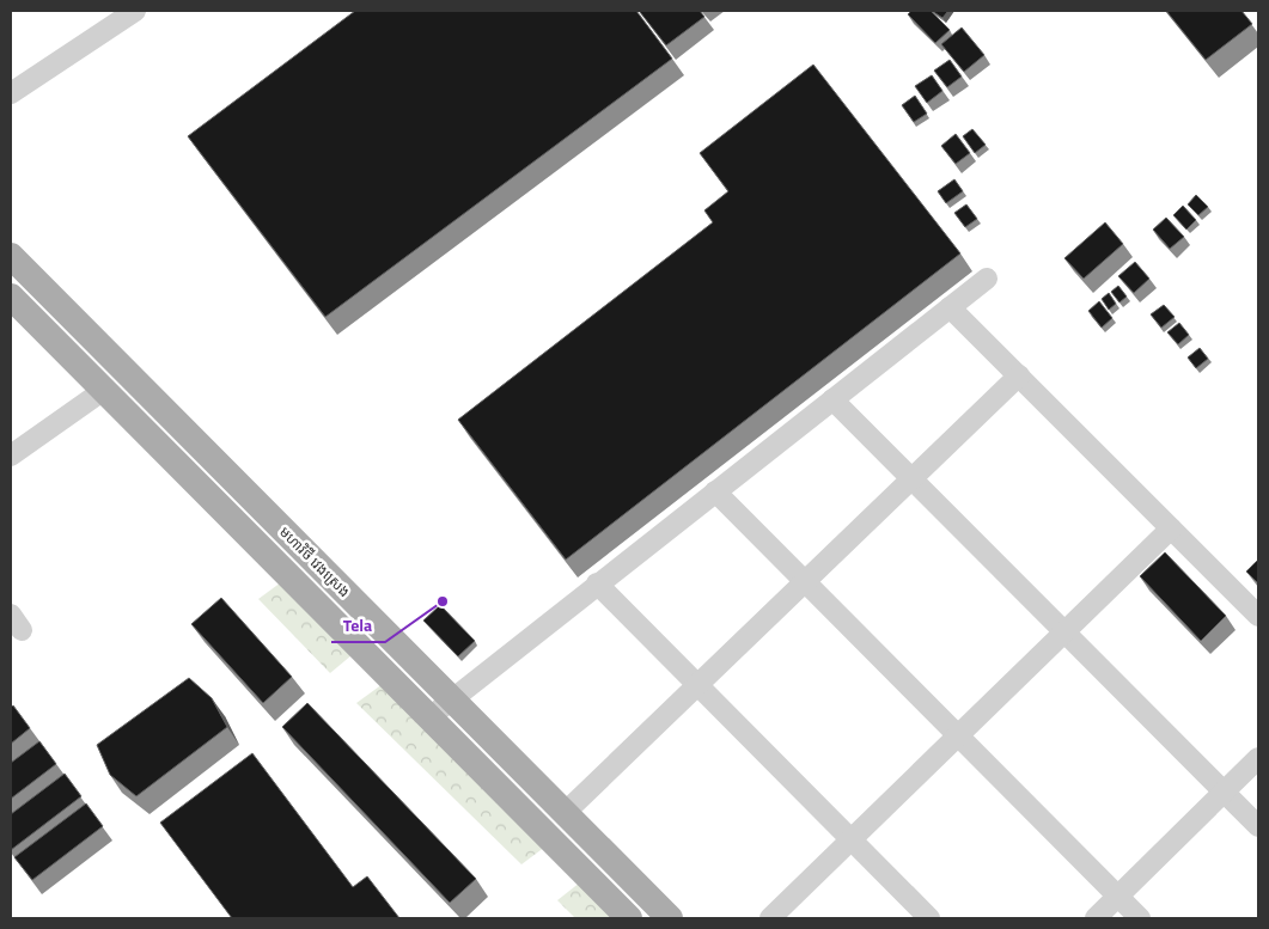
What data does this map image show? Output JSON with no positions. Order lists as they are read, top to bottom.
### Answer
{
  "streets": {
    "main road": ["មហាវិថី វេងស្រេង"]
  },
  "places": ["Tela"]
}
